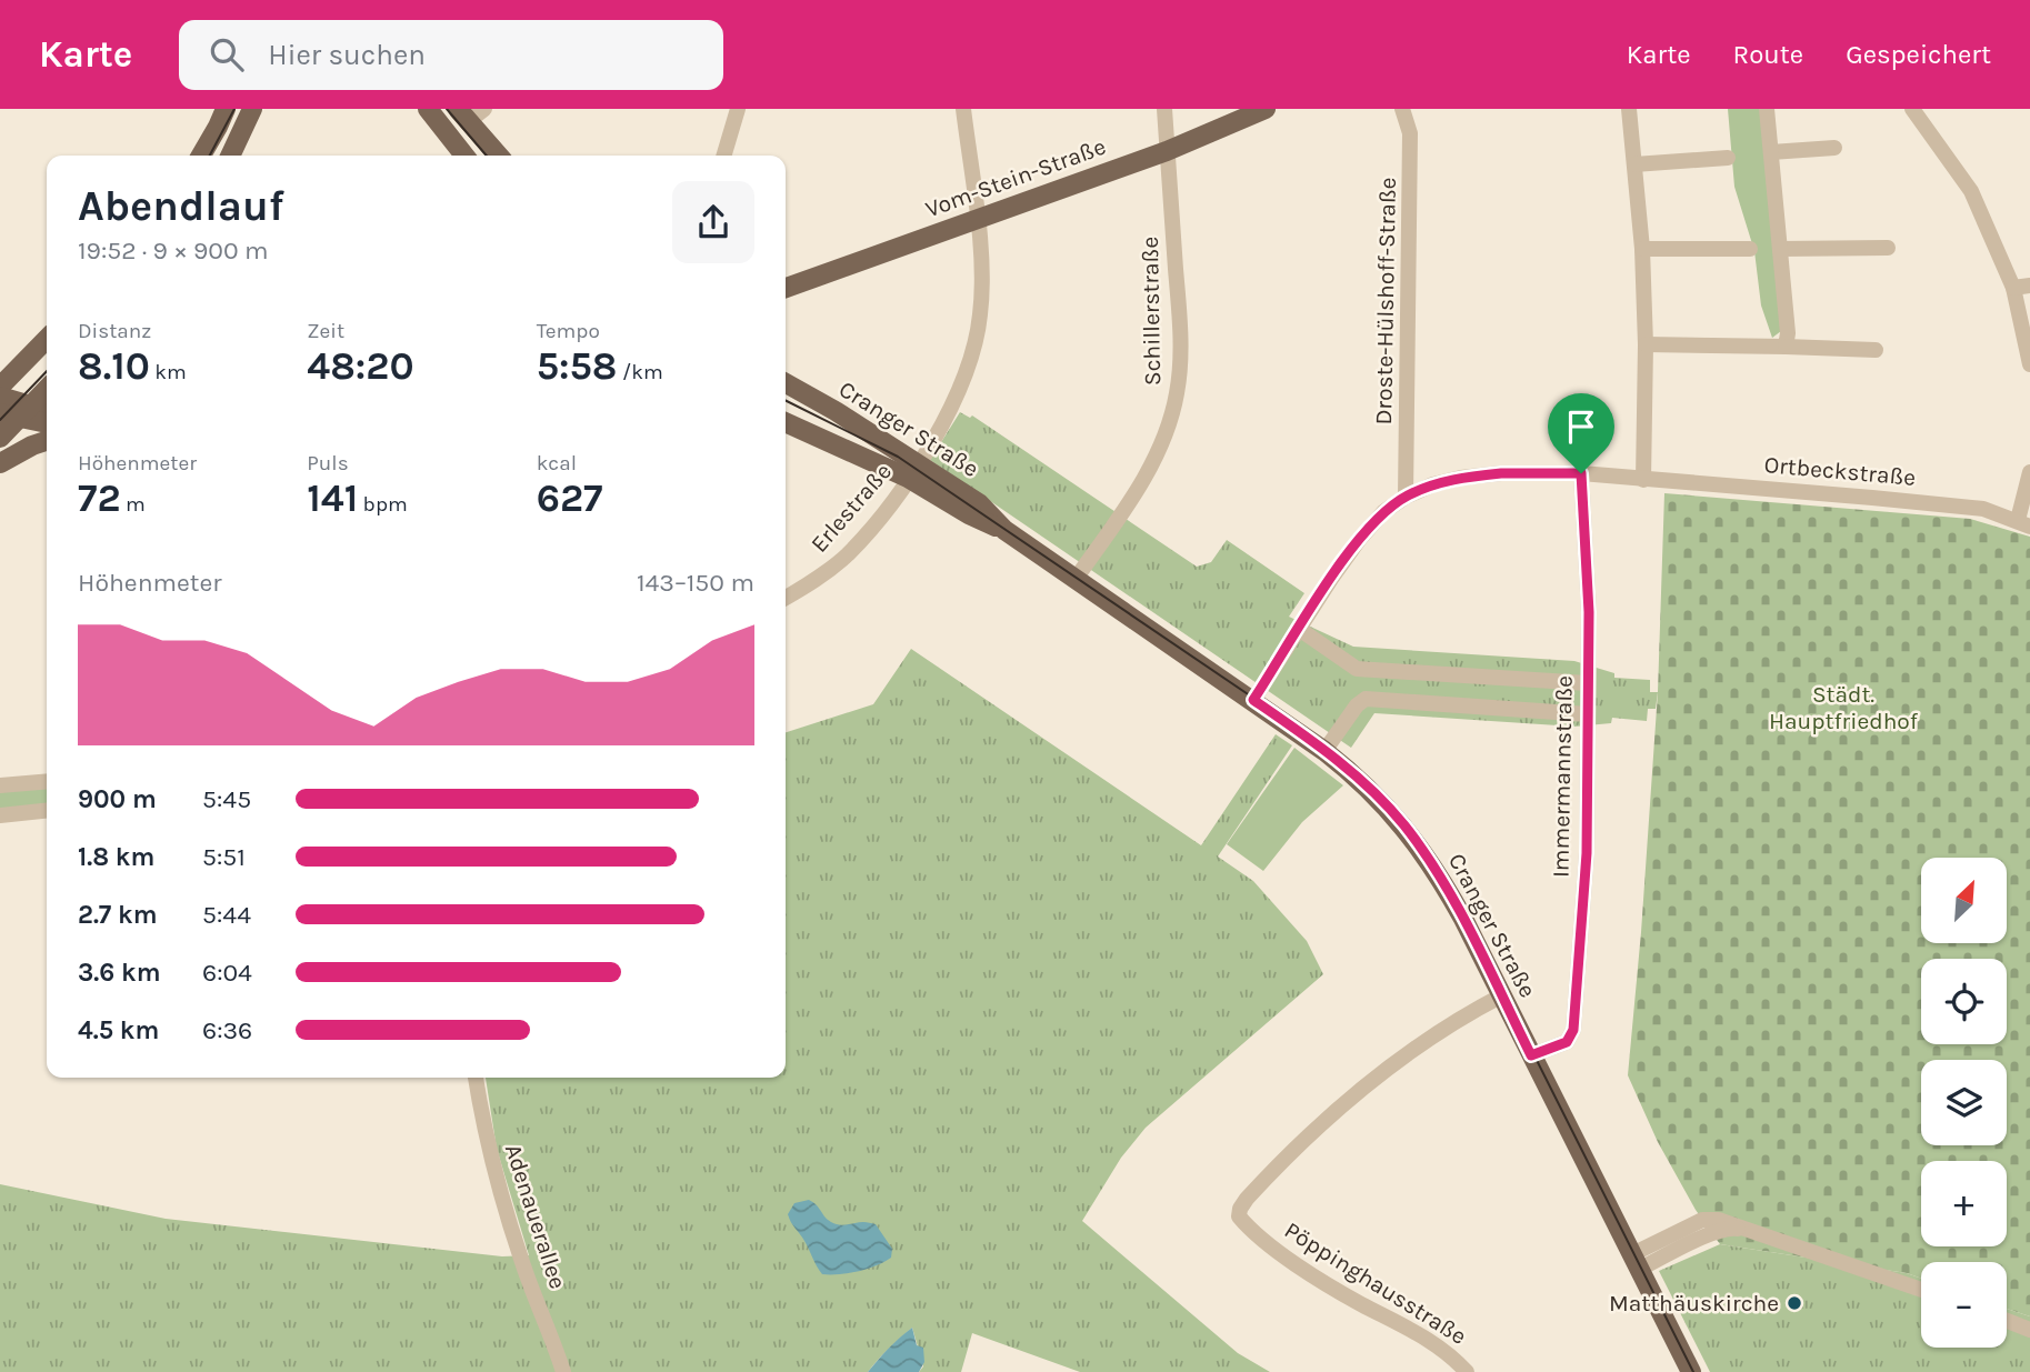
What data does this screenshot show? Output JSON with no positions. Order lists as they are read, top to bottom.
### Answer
{
  "streets": {
    "main road": ["Vom-Stein-Straße", "Cranger Straße"],
    "street": [
      "Droste-Hülshoff-Straße",
      "Schillerstraße",
      "Ortbeckstraße",
      "Erlestraße",
      "Immermannstraße",
      "Adenauerallee",
      "Pöppinghausstraße"
    ]
  },
  "crossings": [
    ["Vom-Stein-Straße", "Schillerstraße"],
    ["Vom-Stein-Straße", "Erlestraße"],
    ["Droste-Hülshoff-Straße", "Ortbeckstraße"],
    ["Schillerstraße", "Cranger Straße"],
    ["Cranger Straße", "Ortbeckstraße"],
    ["Cranger Straße", "Erlestraße"],
    ["Cranger Straße", "Immermannstraße"],
    ["Cranger Straße", "Pöppinghausstraße"],
    ["Ortbeckstraße", "Immermannstraße"]
  ],
  "parks": ["Städt. Hauptfriedhof"],
  "places": ["Matthäuskirche"],
  "north": "top right",
  "page": {
    "header": "Karte",
    "search": "Hier suchen",
    "nav": ["Karte", "Route", "Gespeichert"],
    "heading": ["Abendlauf", "19:52 · 9 × 900 m"],
    "stats": [
      ["Distanz", "8.10 km"],
      ["Zeit", "48:20"],
      ["Tempo", "5:58 /km"],
      ["Höhenmeter", "72 m"],
      ["Puls", "141 bpm"],
      ["kcal", "627"]
    ],
    "chart": ["Höhenmeter", "143–150 m"],
    "list": [
      {
        "name": "900 m",
        "note": "5:45"
      },
      {
        "name": "1.8 km",
        "note": "5:51"
      },
      {
        "name": "2.7 km",
        "note": "5:44"
      },
      {
        "name": "3.6 km",
        "note": "6:04"
      },
      {
        "name": "4.5 km",
        "note": "6:36"
      }
    ],
    "map_buttons": ["+", "−"]
  }
}
